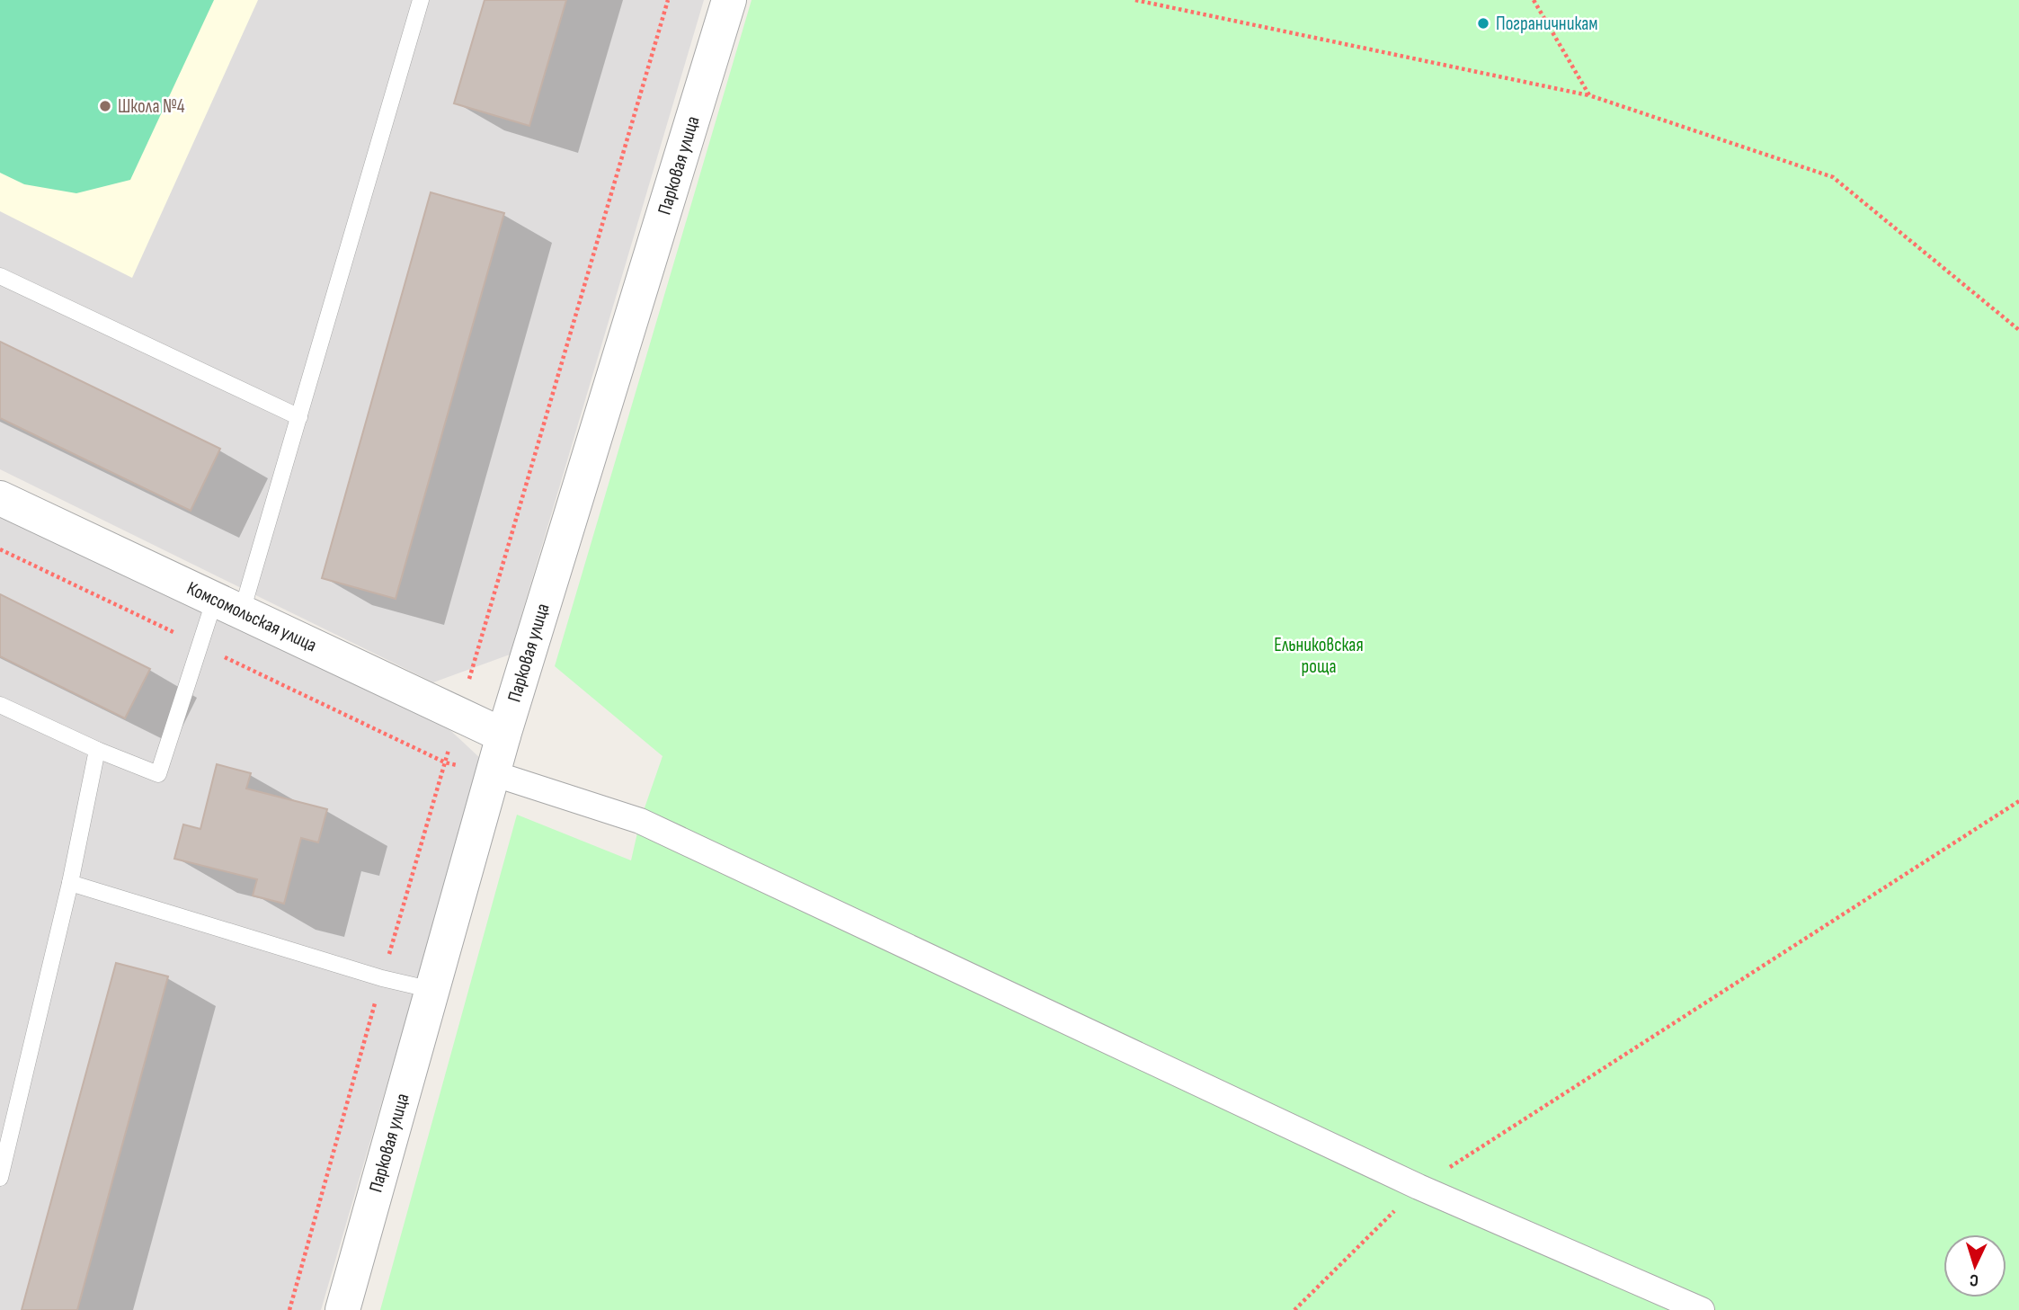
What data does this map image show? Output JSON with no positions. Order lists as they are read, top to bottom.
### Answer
{
  "streets": {
    "street": ["Парковая улица", "Комсомольская улица"]
  },
  "crossings": [
    ["Парковая улица", "Комсомольская улица"]
  ],
  "parks": ["Ельниковская роща"],
  "places": ["Пограничникам", "Школа №4"],
  "north": "bottom"
}
